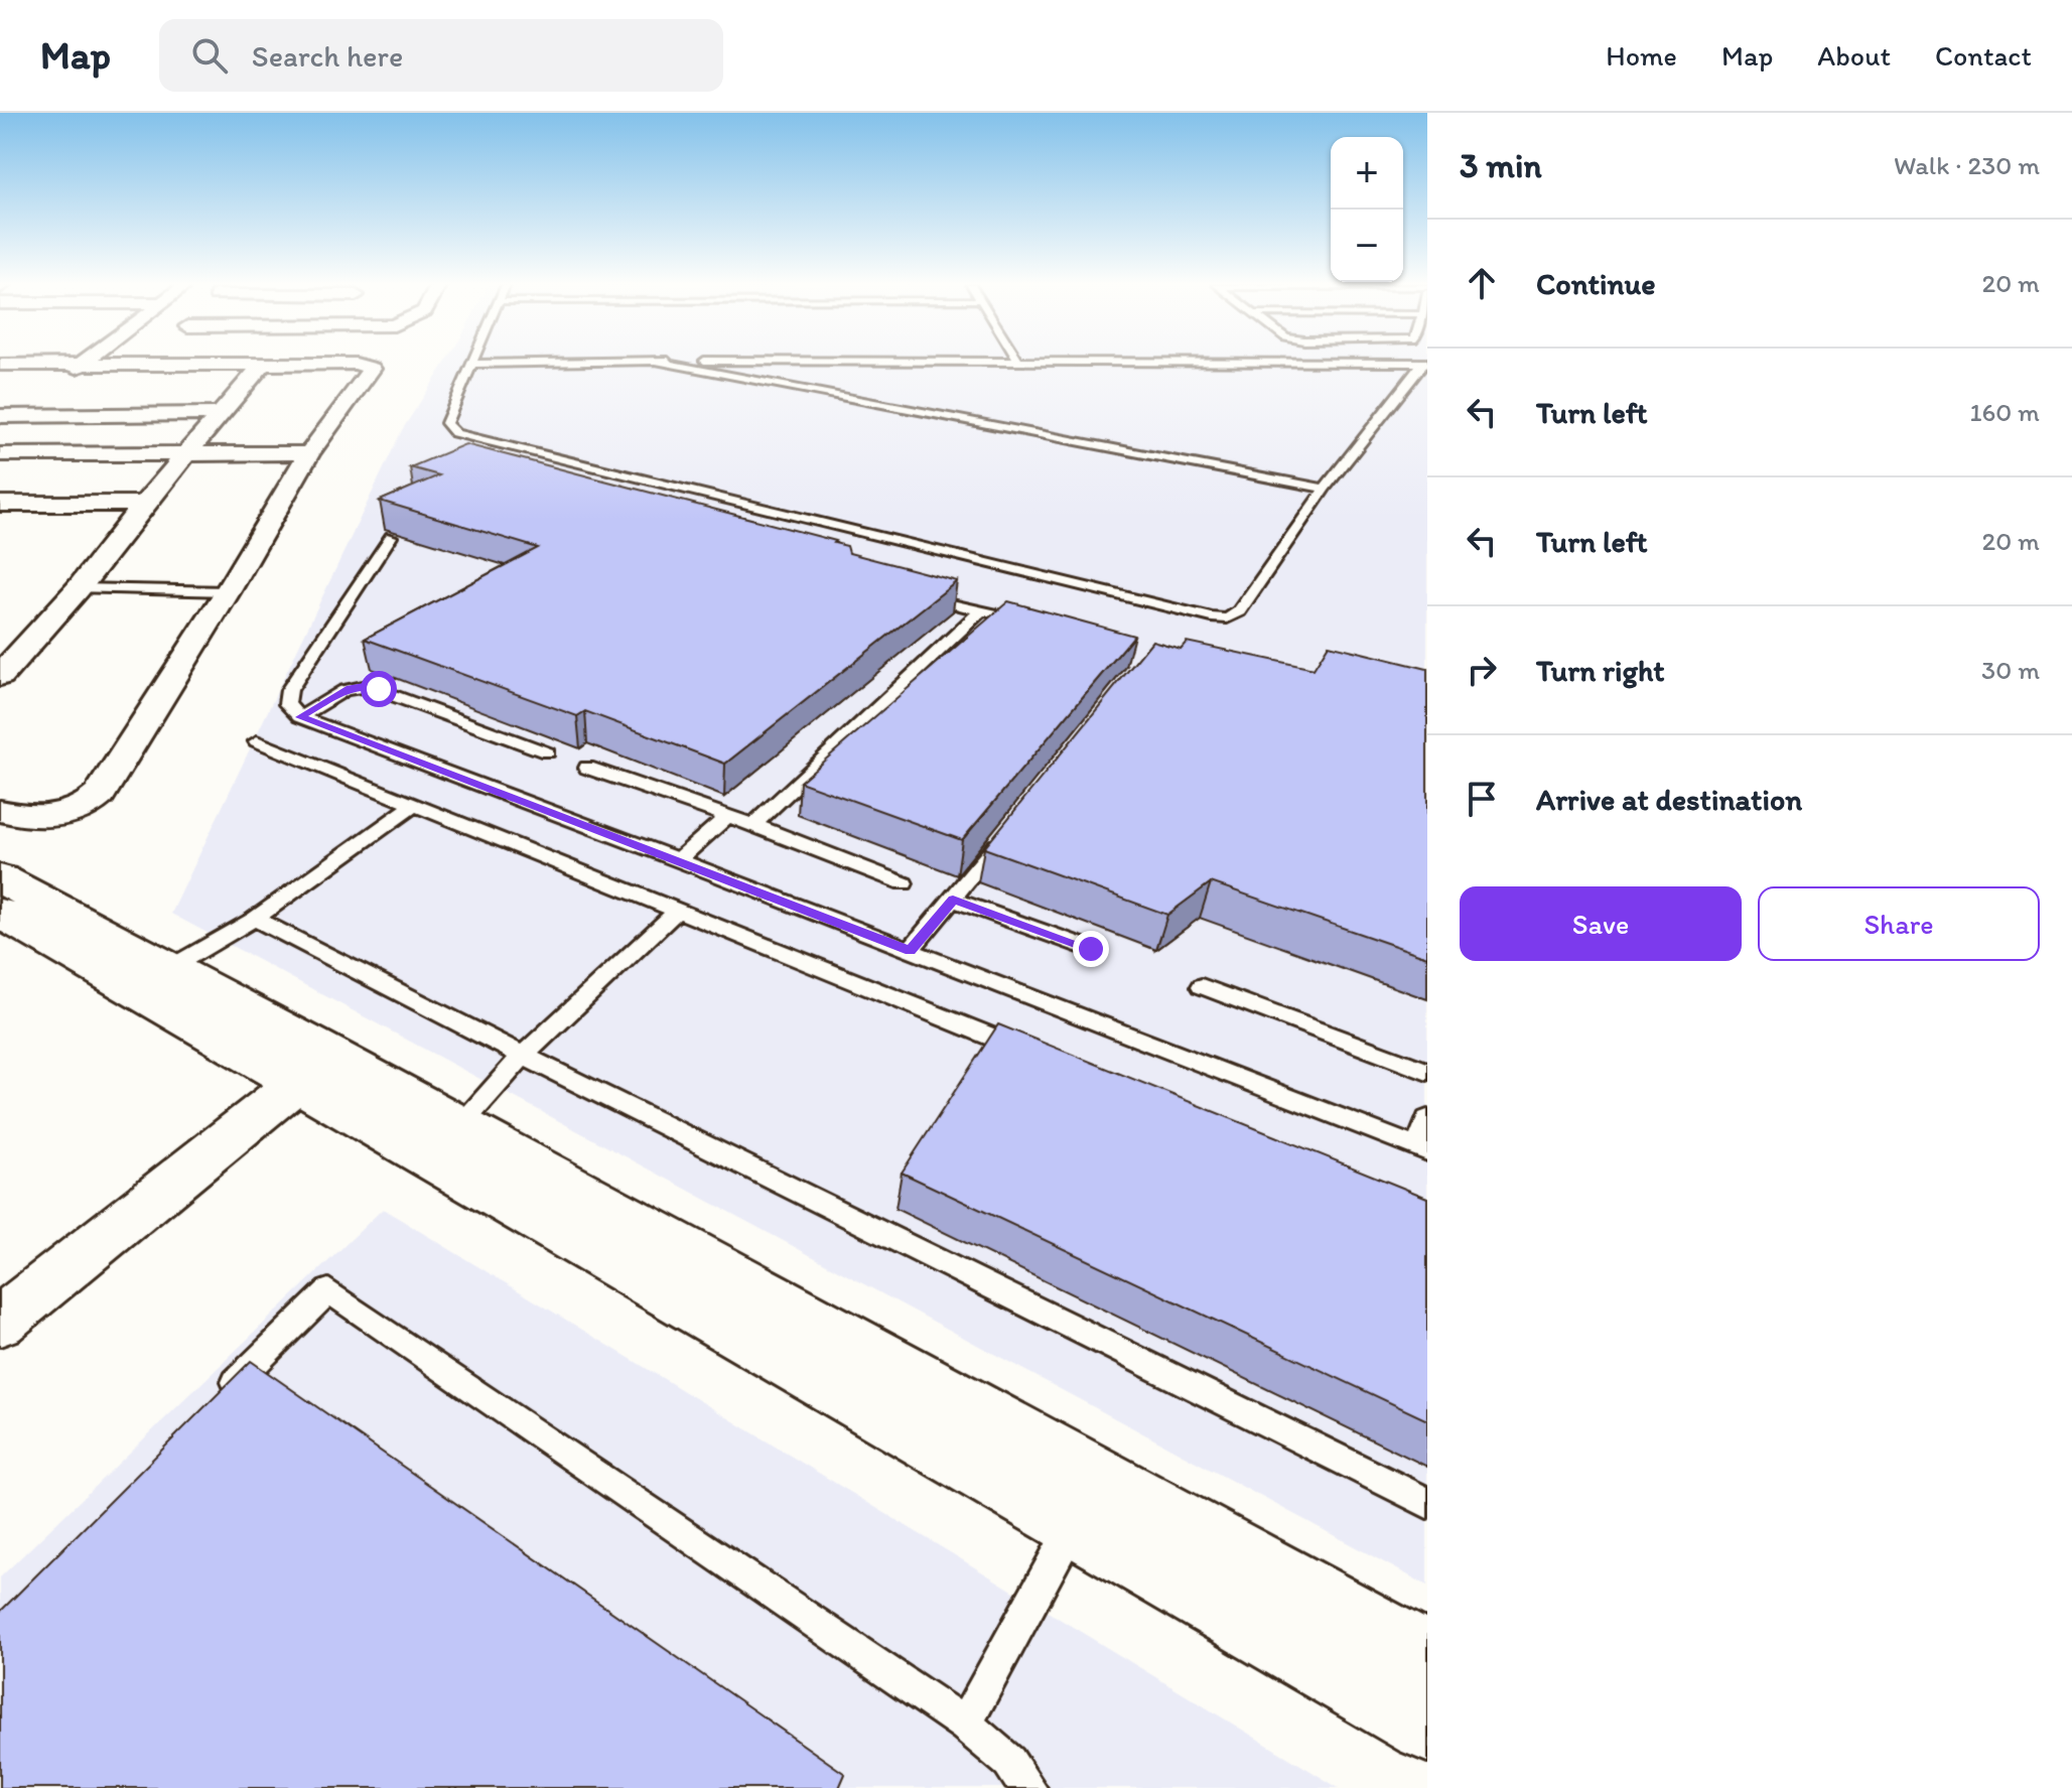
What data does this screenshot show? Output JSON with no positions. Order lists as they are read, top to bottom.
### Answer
{
  "page": {
    "header": "Map",
    "search": "Search here",
    "nav": [
      "Home",
      "Map",
      "About",
      "Contact"
    ],
    "heading": ["3 min", "Walk · 230 m"],
    "map_buttons": ["+", "−"],
    "list": [
      ["Continue", "20 m"],
      ["Turn left", "160 m"],
      ["Turn left", "20 m"],
      ["Turn right", "30 m"],
      "Arrive at destination"
    ],
    "buttons": ["Save", "Share"]
  }
}
